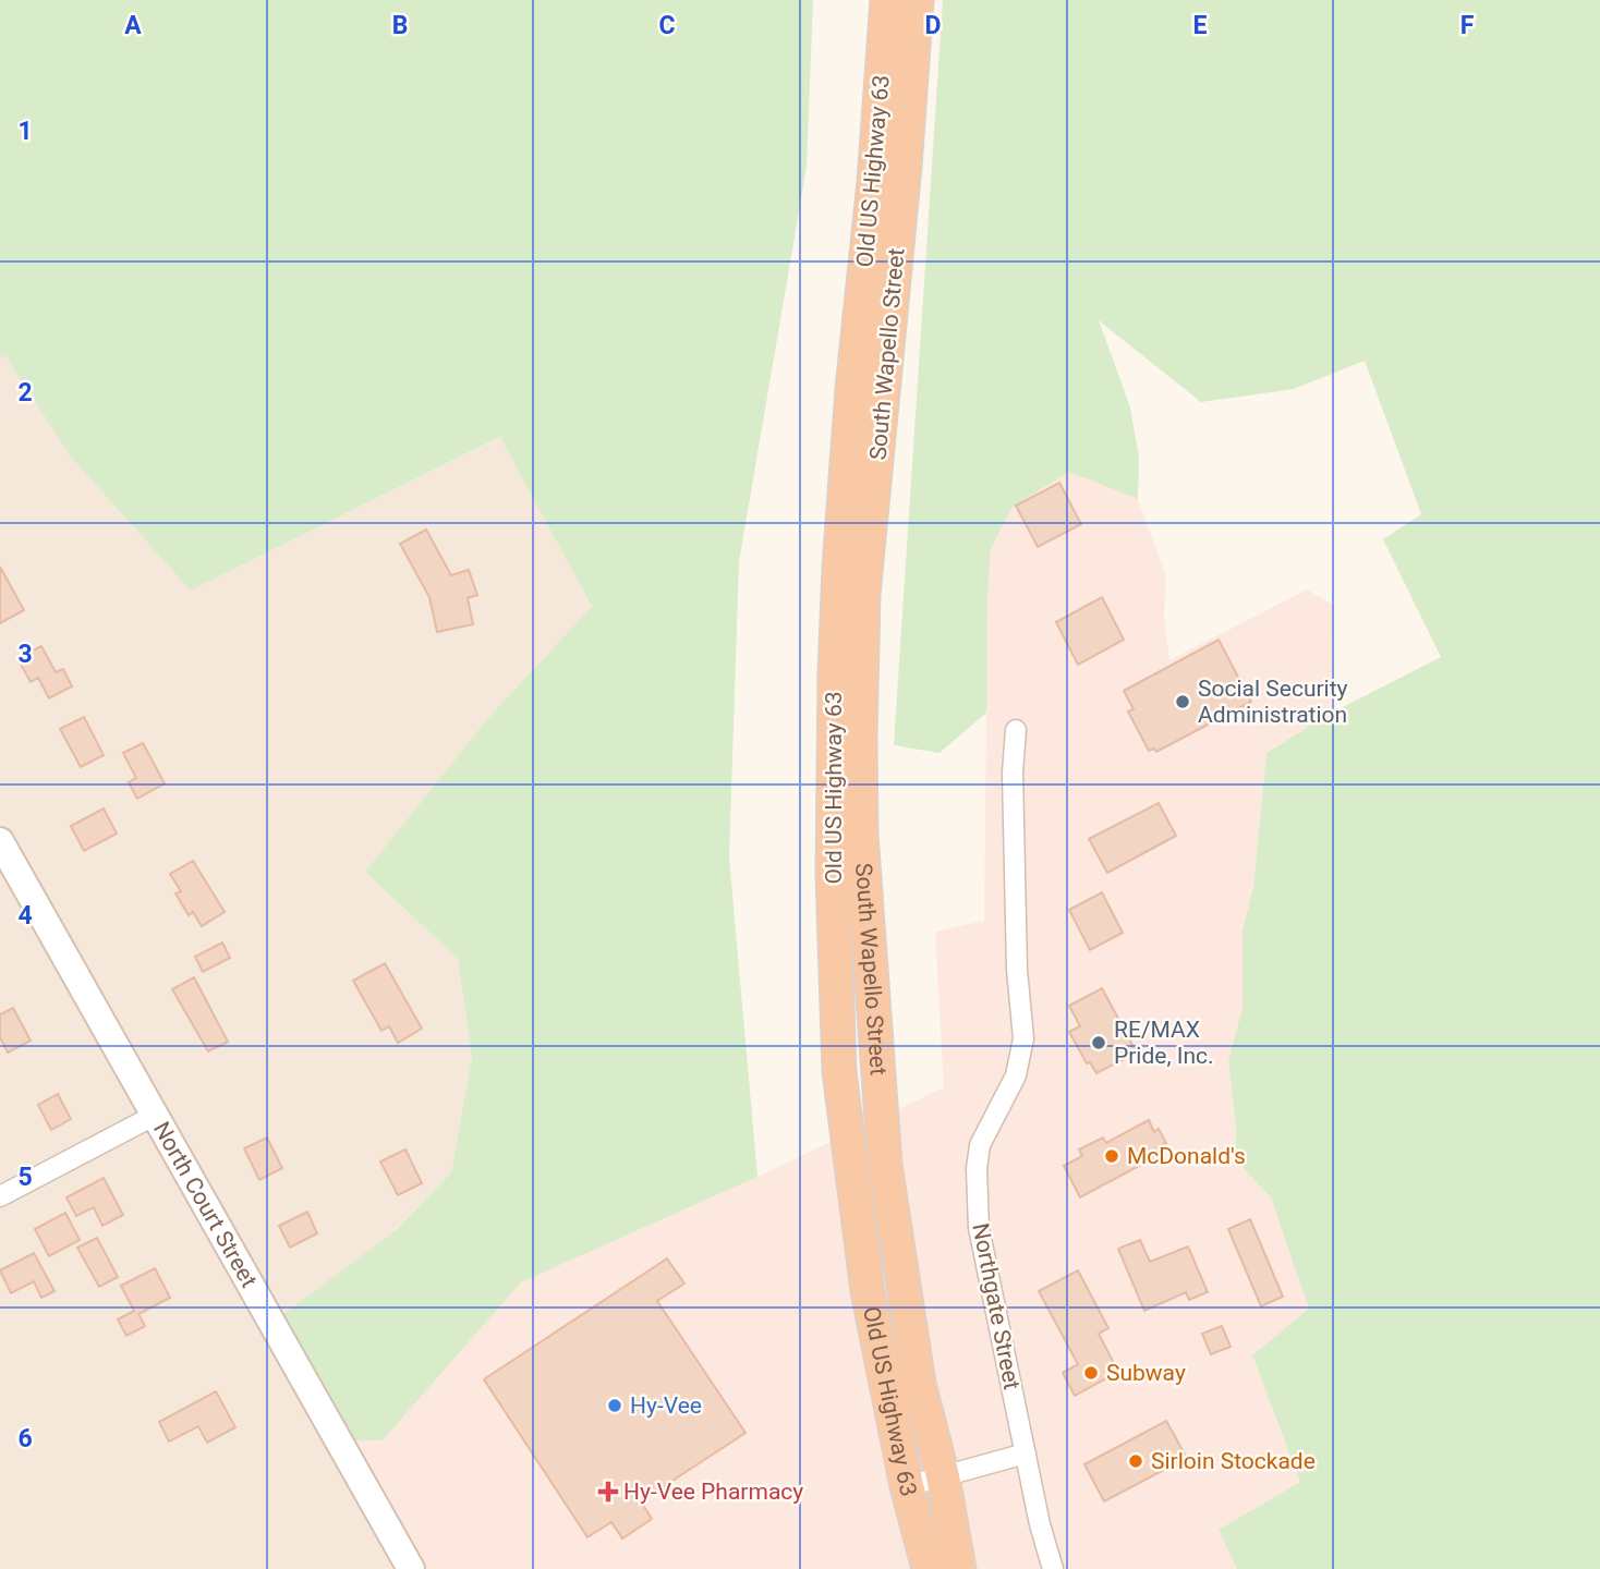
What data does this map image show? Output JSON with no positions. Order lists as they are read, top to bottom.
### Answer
{
  "streets": {
    "highway": ["Old US Highway 63", "South Wapello Street"],
    "main road": ["North Court Street"],
    "street": ["Northgate Street"]
  },
  "places": {
    "other": [
      "Social Security Administration",
      "RE/MAX Pride, Inc.",
      "McDonald's",
      "Subway",
      "Hy-Vee",
      "Sirloin Stockade"
    ],
    "health": ["Hy-Vee Pharmacy"]
  },
  "grid": {
    "columns": [
      "A",
      "B",
      "C",
      "D",
      "E",
      "F"
    ],
    "rows": [
      "1",
      "2",
      "3",
      "4",
      "5",
      "6"
    ]
  }
}
